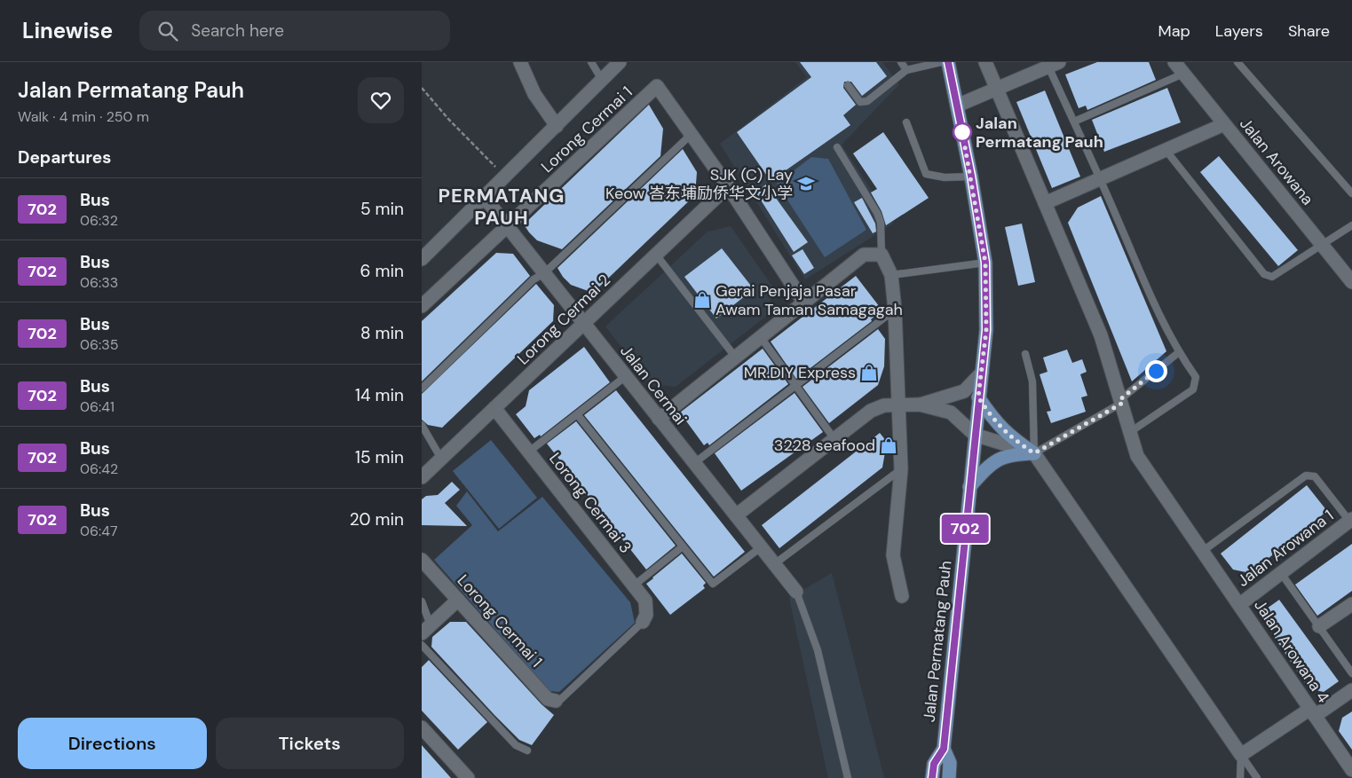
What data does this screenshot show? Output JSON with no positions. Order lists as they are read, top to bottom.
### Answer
{
  "streets": {
    "main road": ["Jalan Permatang Pauh"],
    "street": [
      "Lorong Cermai 1",
      "Jalan Arowana",
      "Lorong Cermai 2",
      "Jalan Cermai",
      "Lorong Cermai 3",
      "Jalan Arowana 1",
      "Jalan Arowana 4"
    ]
  },
  "crossings": [
    ["Lorong Cermai 1", "Jalan Cermai"],
    ["Lorong Cermai 2", "Jalan Cermai"],
    ["Lorong Cermai 2", "Lorong Cermai 3"],
    ["Jalan Arowana 1", "Jalan Arowana 4"]
  ],
  "districts": ["PERMATANG PAUH"],
  "places": {
    "other": ["Jalan Permatang Pauh"],
    "school or university": ["SJK (C) Lay Keow 峇东埔励侨华文小学"],
    "shop": ["Gerai Penjaja Pasar Awam Taman Samagagah", "MR.DIY Express", "3228 seafood"]
  },
  "lines": ["bus line 702"],
  "page": {
    "header": "Linewise",
    "search": "Search here",
    "nav": ["Map", "Layers", "Share"],
    "heading": [
      ["Jalan Permatang Pauh", "Walk · 4 min · 250 m"],
      "Departures"
    ],
    "on_map": "702",
    "list": [
      {
        "mark": "702",
        "name": "Bus",
        "note": "06:32",
        "value": "5 min"
      },
      {
        "mark": "702",
        "name": "Bus",
        "note": "06:33",
        "value": "6 min"
      },
      {
        "mark": "702",
        "name": "Bus",
        "note": "06:35",
        "value": "8 min"
      },
      {
        "mark": "702",
        "name": "Bus",
        "note": "06:41",
        "value": "14 min"
      },
      {
        "mark": "702",
        "name": "Bus",
        "note": "06:42",
        "value": "15 min"
      },
      {
        "mark": "702",
        "name": "Bus",
        "note": "06:47",
        "value": "20 min"
      }
    ],
    "buttons": ["Directions", "Tickets"]
  }
}
